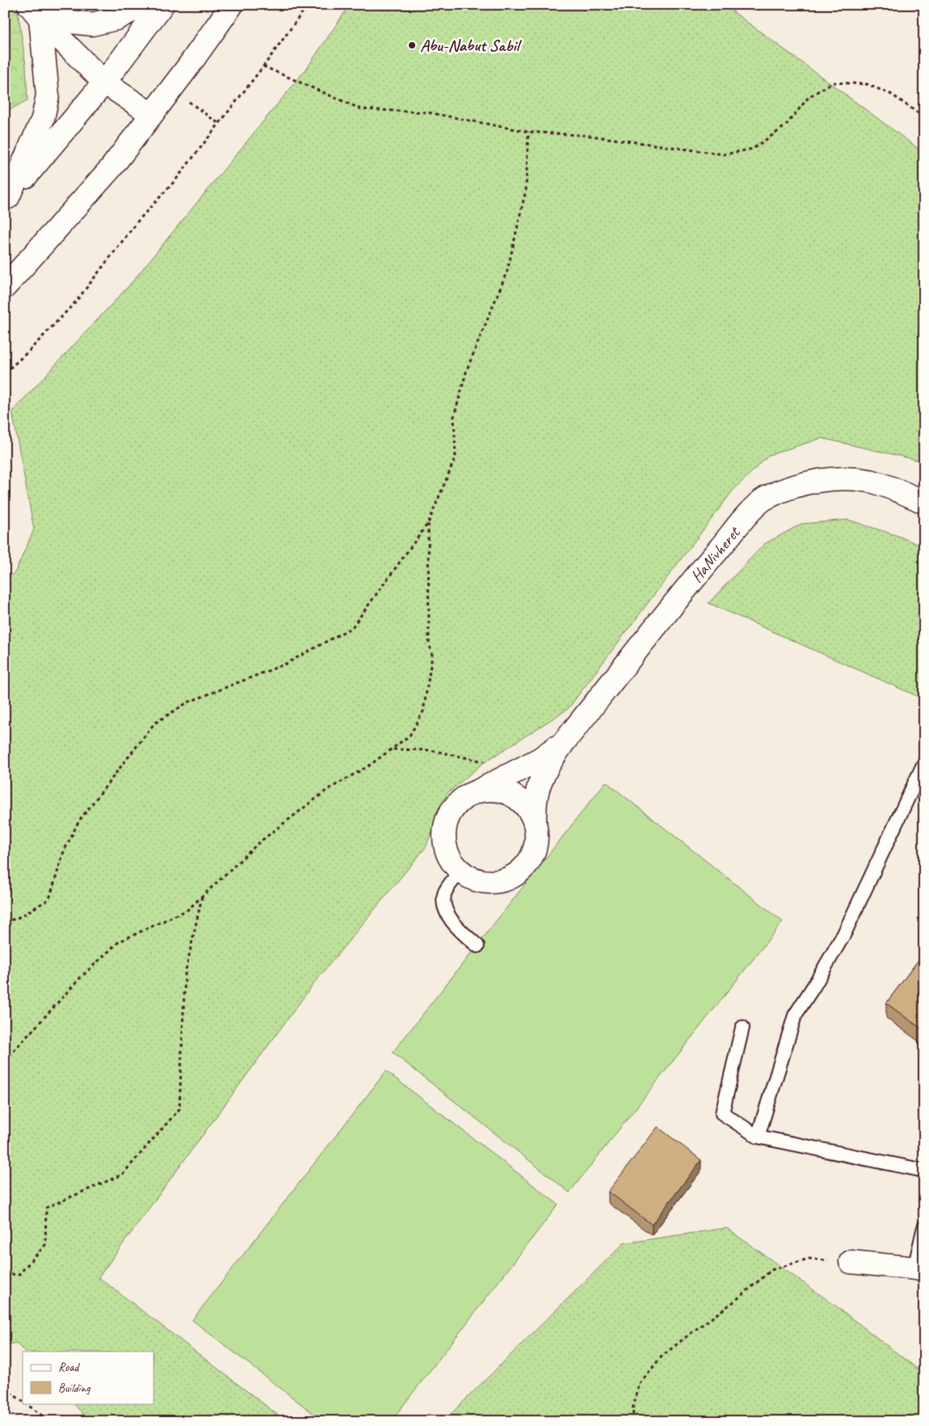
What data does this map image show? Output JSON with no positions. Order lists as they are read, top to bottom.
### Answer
{
  "streets": {
    "main road": ["HaNivheret"]
  },
  "places": ["Abu-Nabut Sabil"],
  "legend": ["Road", "Building"]
}
